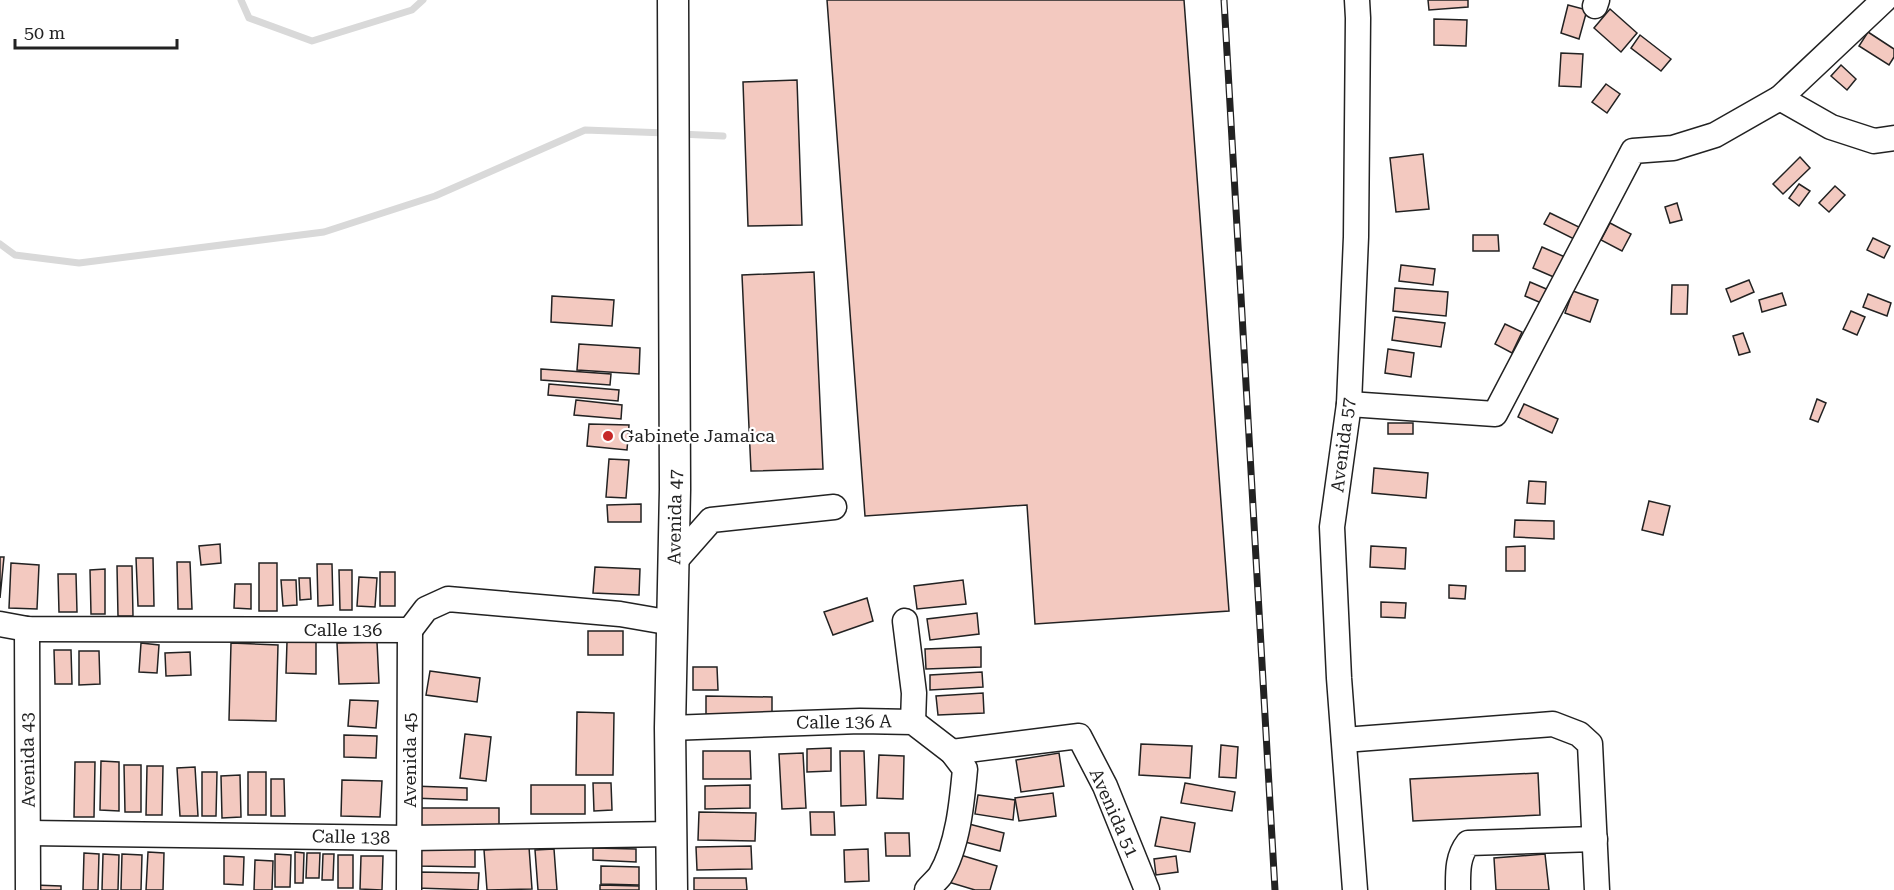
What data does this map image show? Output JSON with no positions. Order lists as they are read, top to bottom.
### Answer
{
  "streets": {
    "main road": ["Avenida 47"],
    "street": [
      "Avenida 57",
      "Calle 136",
      "Calle 136 A",
      "Avenida 43",
      "Avenida 45",
      "Avenida 51",
      "Calle 138"
    ]
  },
  "crossings": [
    ["Avenida 47", "Calle 136 A"],
    ["Avenida 47", "Calle 138"],
    ["Calle 136", "Avenida 43"],
    ["Calle 136", "Avenida 45"],
    ["Calle 136 A", "Avenida 51"],
    ["Avenida 43", "Calle 138"],
    ["Avenida 45", "Calle 138"]
  ],
  "places": ["Gabinete Jamaica"],
  "scale_bar": "50 m"
}
